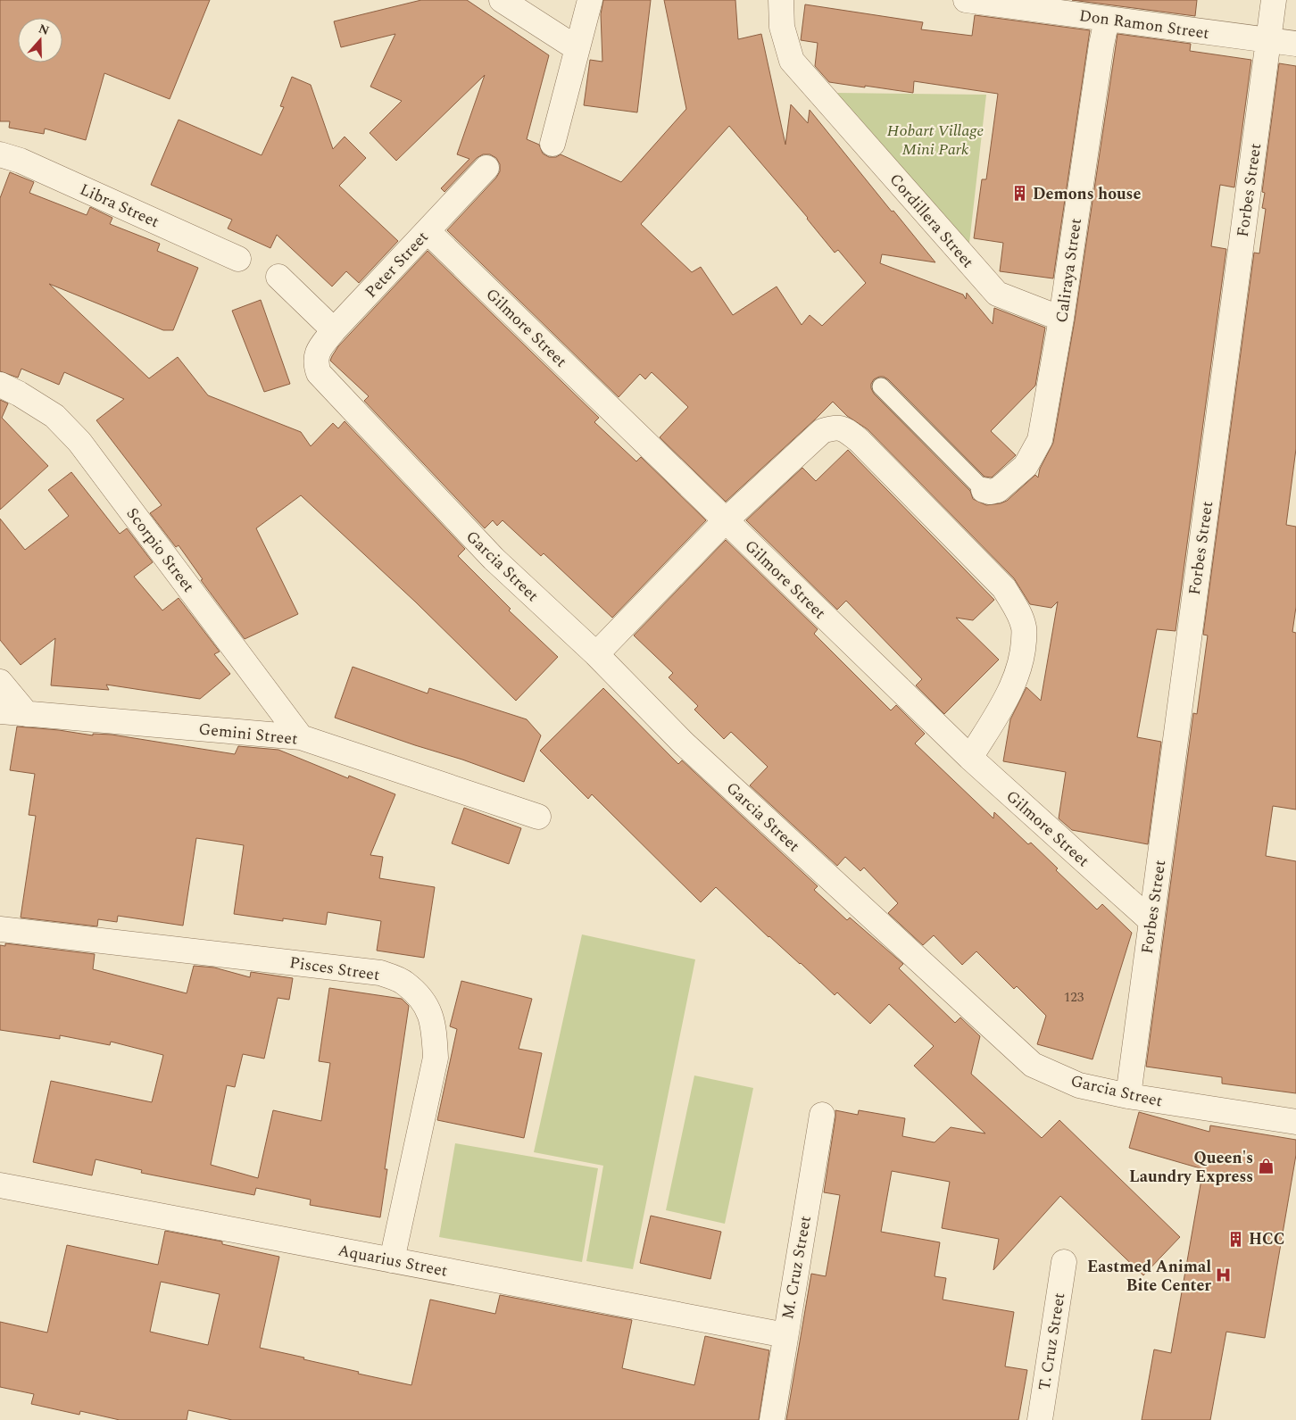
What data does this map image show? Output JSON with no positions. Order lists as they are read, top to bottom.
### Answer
{
  "streets": {
    "street": [
      "Don Ramon Street",
      "Forbes Street",
      "Libra Street",
      "Cordillera Street",
      "Peter Street",
      "Caliraya Street",
      "Gilmore Street",
      "Scorpio Street",
      "Garcia Street",
      "Gemini Street",
      "Pisces Street",
      "Aquarius Street",
      "M. Cruz Street",
      "T. Cruz Street"
    ]
  },
  "crossings": [
    ["Don Ramon Street", "Forbes Street"],
    ["Don Ramon Street", "Caliraya Street"],
    ["Forbes Street", "Gilmore Street"],
    ["Forbes Street", "Garcia Street"],
    ["Cordillera Street", "Caliraya Street"],
    ["Peter Street", "Gilmore Street"],
    ["Peter Street", "Garcia Street"],
    ["Scorpio Street", "Gemini Street"],
    ["Pisces Street", "Aquarius Street"],
    ["Aquarius Street", "M. Cruz Street"]
  ],
  "parks": ["Hobart Village Mini Park"],
  "places": {
    "building": ["Demons house", "HCC"],
    "shop": ["Queen's Laundry Express"],
    "hospital": ["Eastmed Animal Bite Center"]
  },
  "house_numbers": ["123"],
  "north": "top"
}
